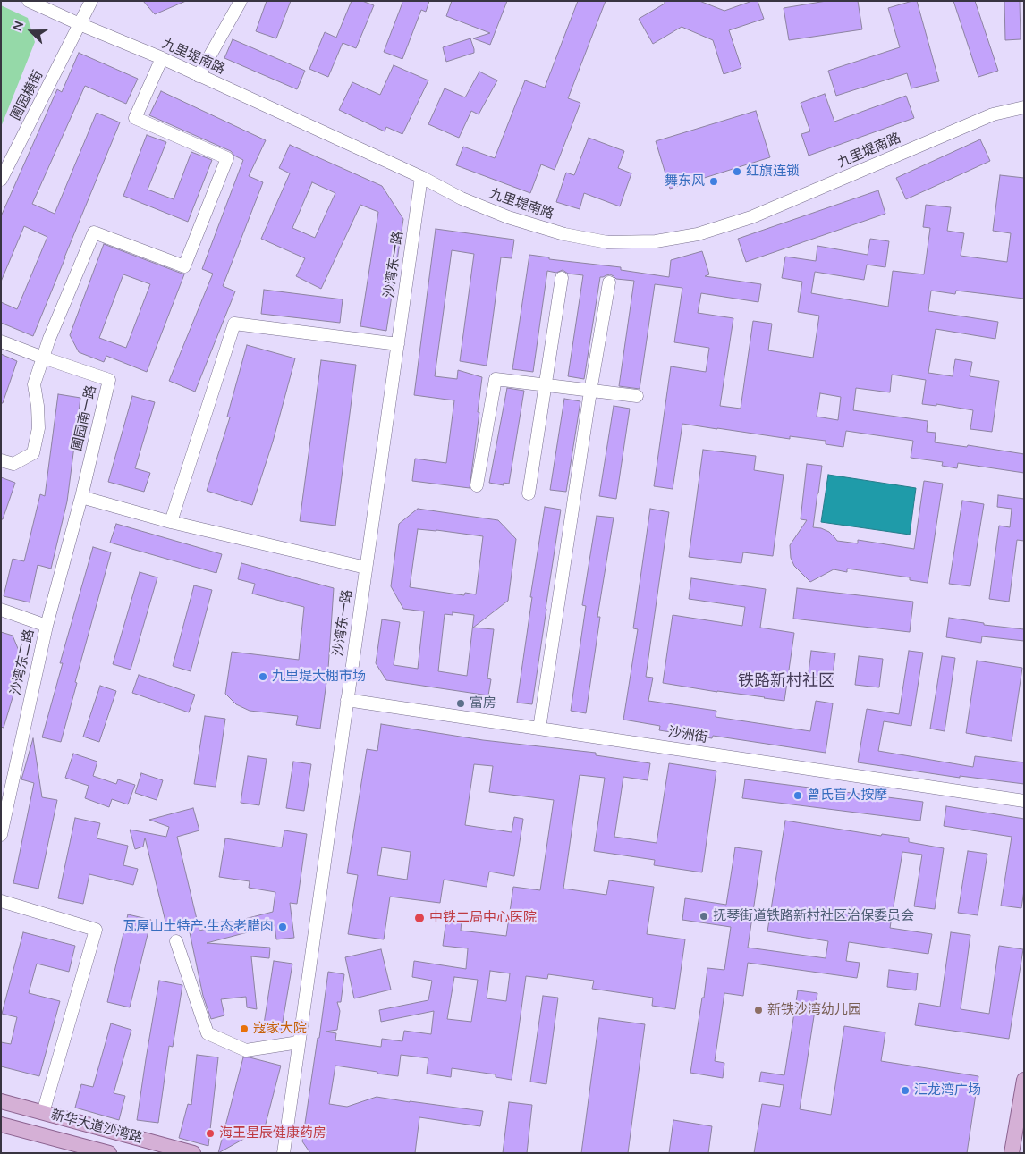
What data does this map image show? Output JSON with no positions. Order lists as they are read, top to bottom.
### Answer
{
  "streets": {
    "main road": ["新华大道沙湾路"],
    "street": [
      "九里堤南路",
      "圃园横街",
      "沙湾东一路",
      "圃园南一路",
      "沙湾东二路",
      "沙洲街"
    ]
  },
  "crossings": [
    ["九里堤南路", "圃园横街"],
    ["九里堤南路", "沙湾东一路"],
    ["沙湾东一路", "沙洲街"],
    ["圃园南一路", "沙湾东二路"]
  ],
  "districts": ["铁路新村社区"],
  "places": [
    "红旗连锁",
    "舞东风",
    "九里堤大棚市场",
    "富房",
    "曾氏盲人按摩",
    "抚琴街道铁路新村社区治保委员会",
    "中铁二局中心医院",
    "瓦屋山土特产·生态老腊肉",
    "新铁沙湾幼儿园",
    "寇家大院",
    "汇龙湾广场",
    "海王星辰健康药房"
  ],
  "north": "left"
}
